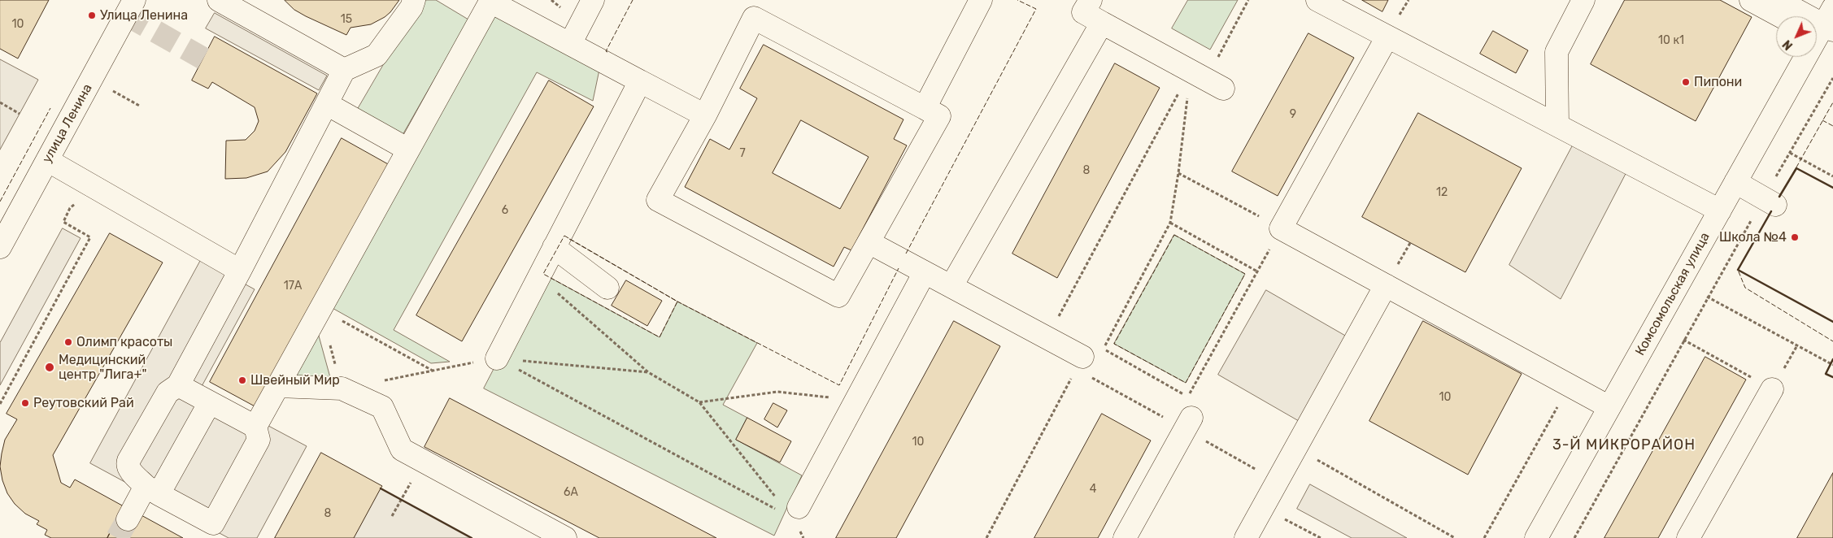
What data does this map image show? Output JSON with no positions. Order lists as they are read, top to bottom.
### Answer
{
  "streets": {
    "street": ["улица Ленина", "Комсомольская улица"]
  },
  "districts": ["3-Й МИКРОРАЙОН"],
  "places": [
    "Улица Ленина",
    "Пипони",
    "Школа №4",
    "Олимп красоты",
    "Медицинский центр \"Лига+\"",
    "Швейный Мир",
    "Реутовский Рай"
  ],
  "house_numbers": [
    "15",
    "10",
    "10 к1",
    "9",
    "7",
    "8",
    "12",
    "6",
    "17А",
    "10",
    "10",
    "4",
    "6А",
    "8"
  ],
  "north": "bottom left"
}
